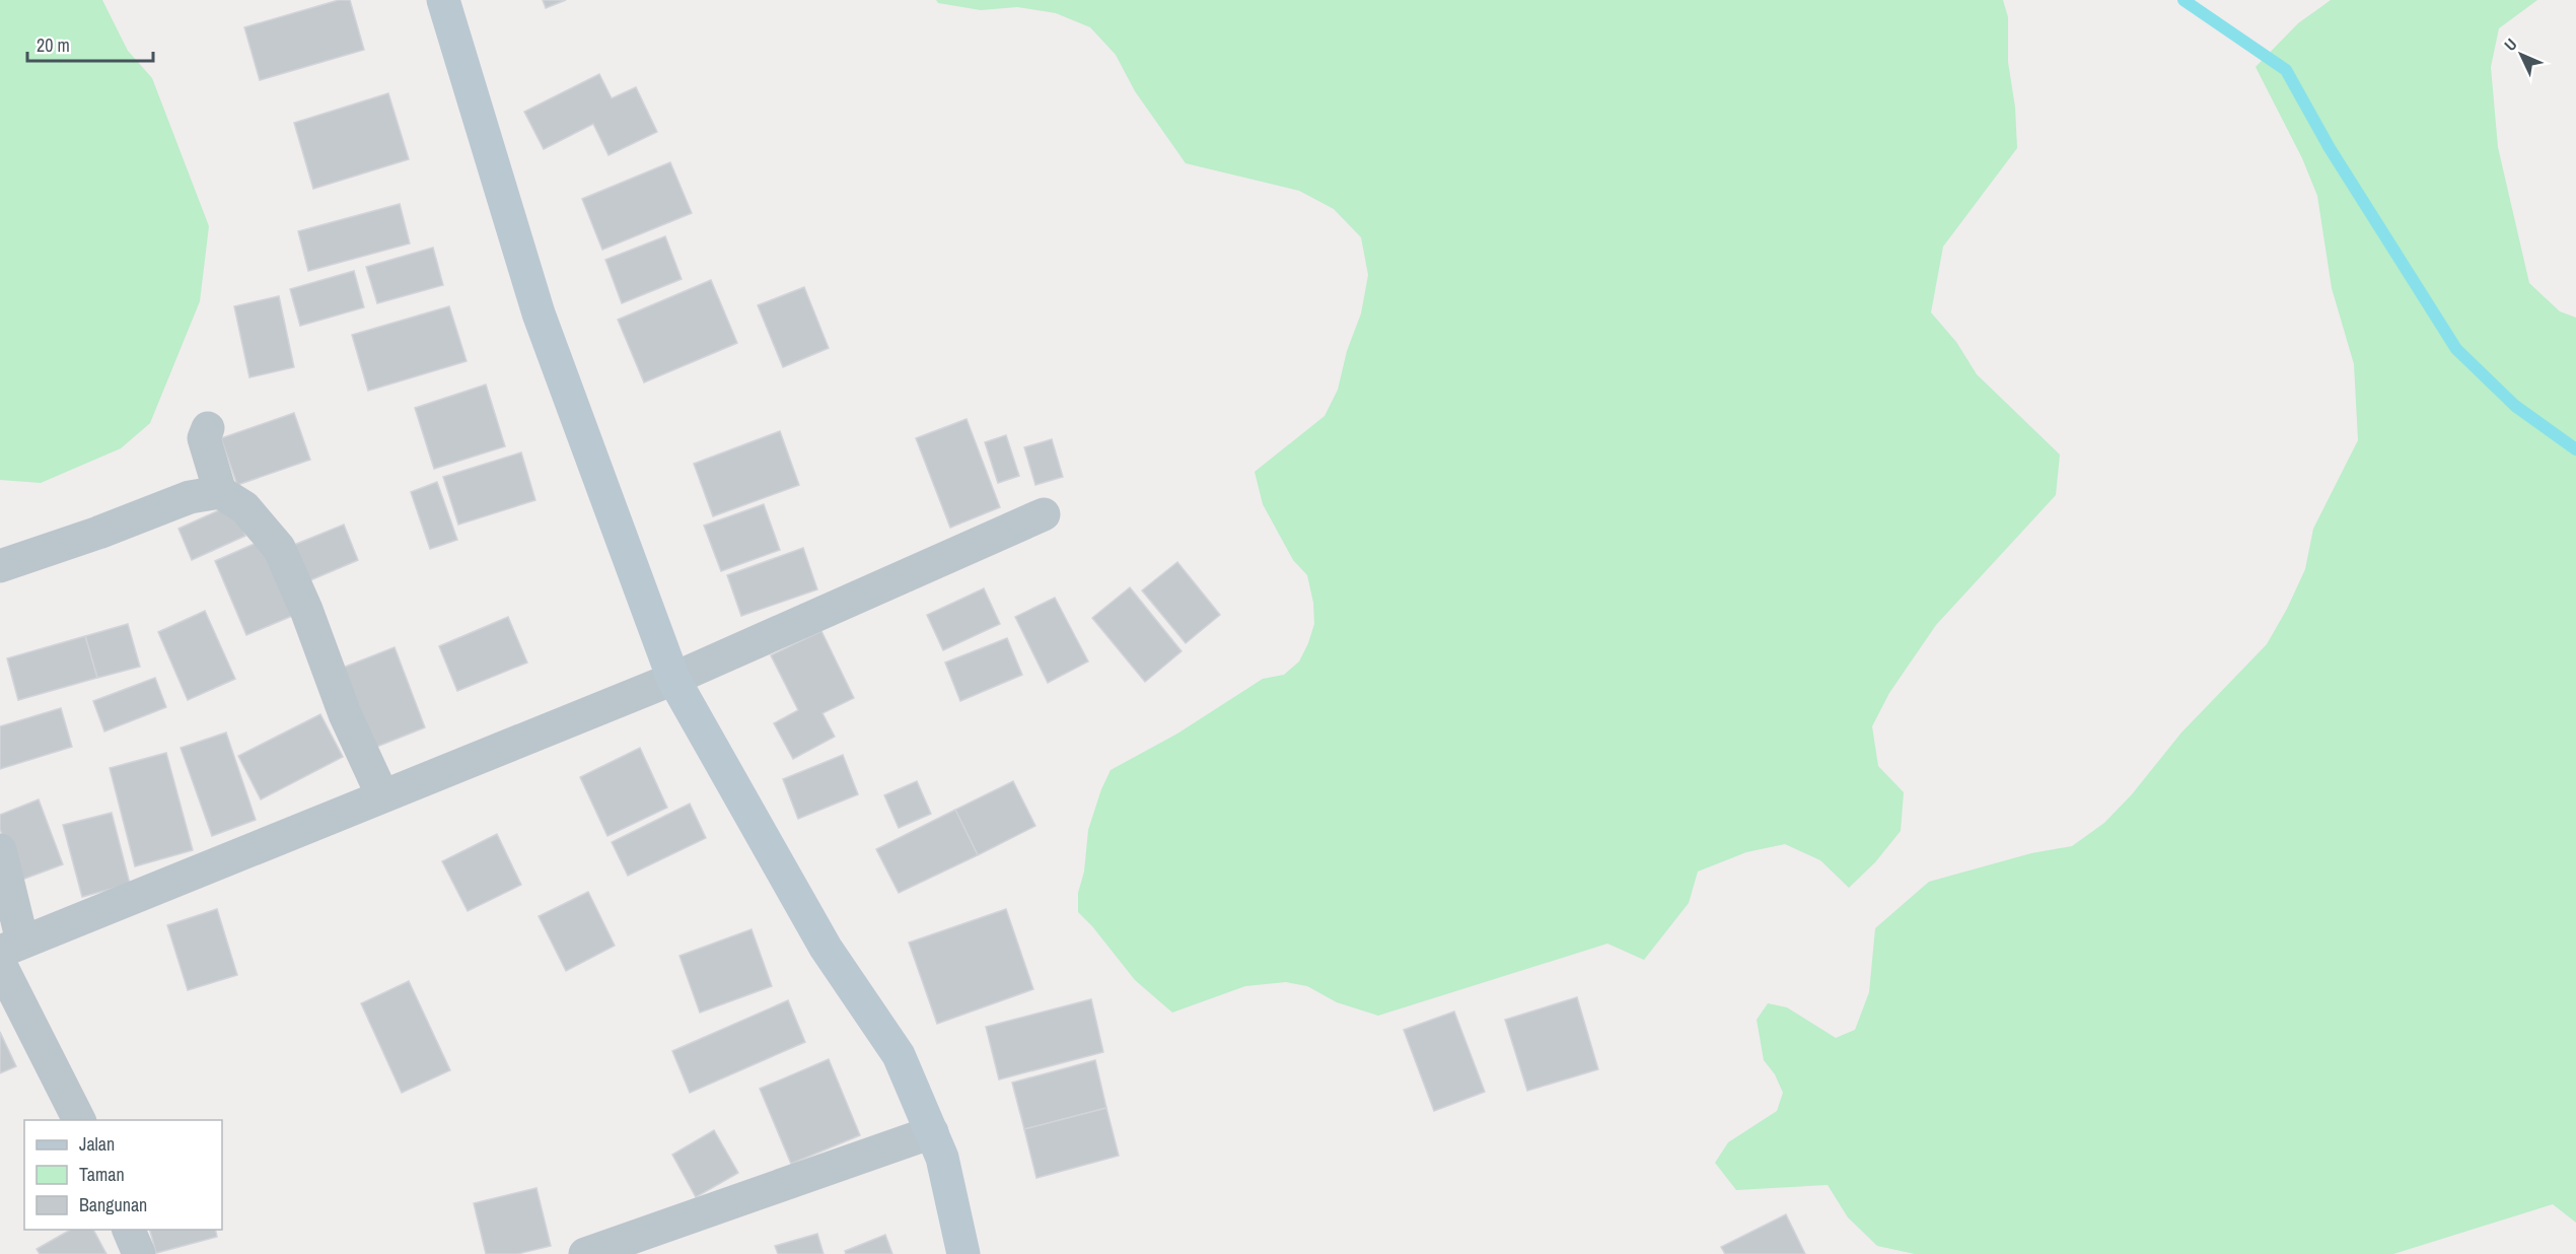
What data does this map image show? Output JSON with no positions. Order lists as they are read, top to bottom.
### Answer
{
  "legend": ["Jalan", "Taman", "Bangunan"],
  "scale_bar": "20 m",
  "north": "top left"
}
